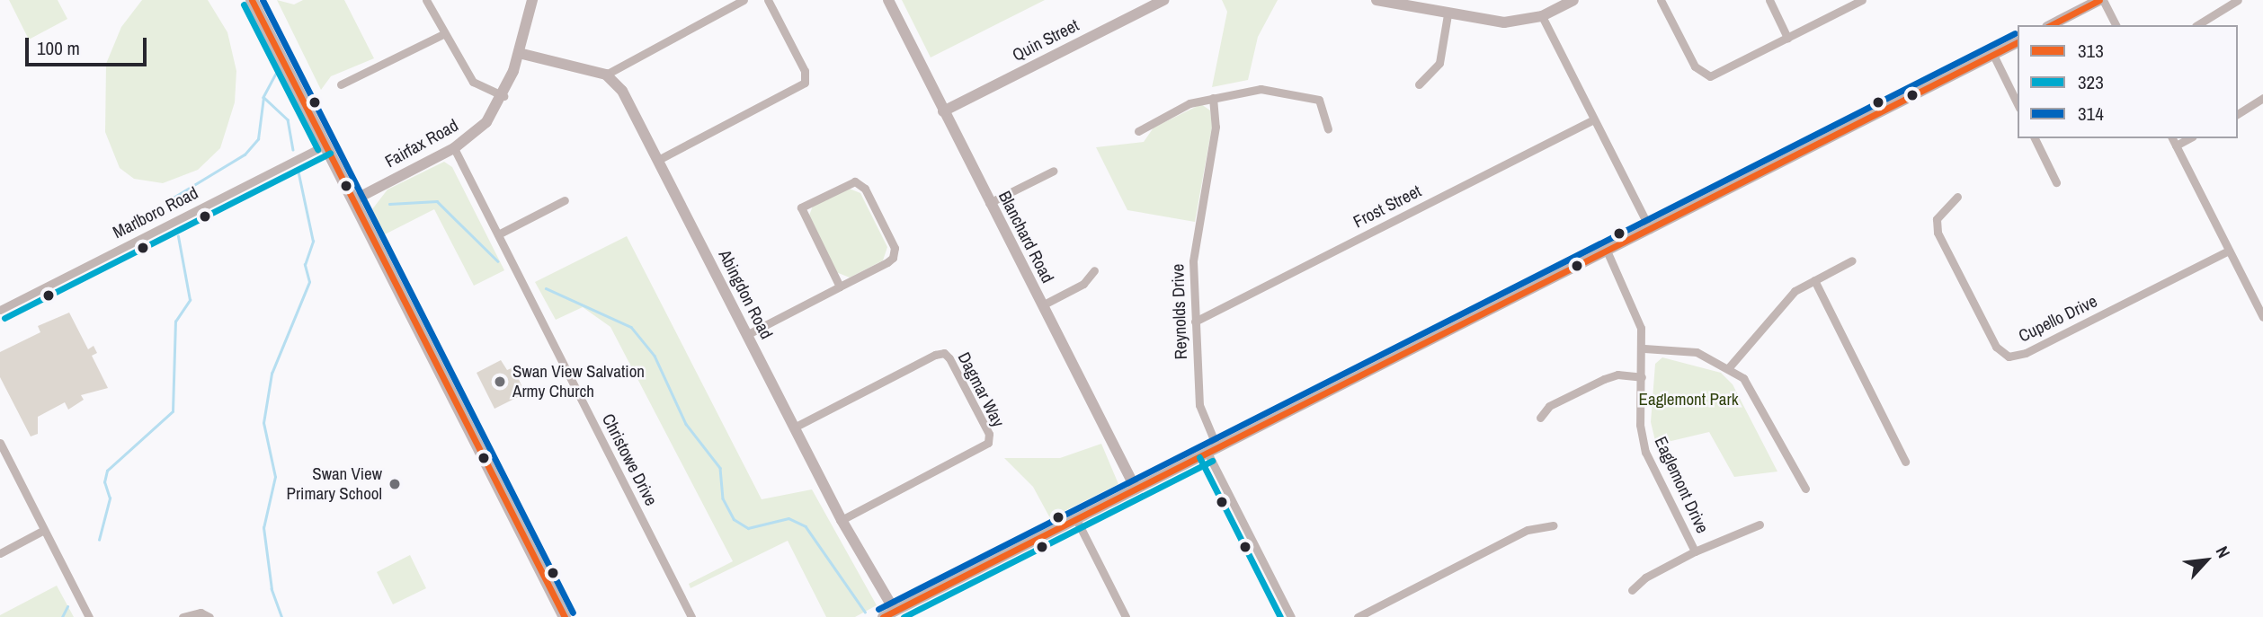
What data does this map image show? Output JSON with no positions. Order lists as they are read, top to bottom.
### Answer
{
  "streets": {
    "street": [
      "Quin Street",
      "Fairfax Road",
      "Frost Street",
      "Marlboro Road",
      "Blanchard Road",
      "Abingdon Road",
      "Reynolds Drive",
      "Cupello Drive",
      "Dagmar Way",
      "Christowe Drive",
      "Eaglemont Drive"
    ]
  },
  "crossings": [
    ["Quin Street", "Blanchard Road"],
    ["Fairfax Road", "Christowe Drive"],
    ["Frost Street", "Reynolds Drive"],
    ["Abingdon Road", "Dagmar Way"]
  ],
  "parks": ["Eaglemont Park"],
  "places": ["Swan View Salvation Army Church", "Swan View Primary School"],
  "lines": ["transit line 313", "transit line 314", "transit line 323"],
  "legend": ["313", "323", "314"],
  "scale_bar": "100 m",
  "north": "top right"
}
